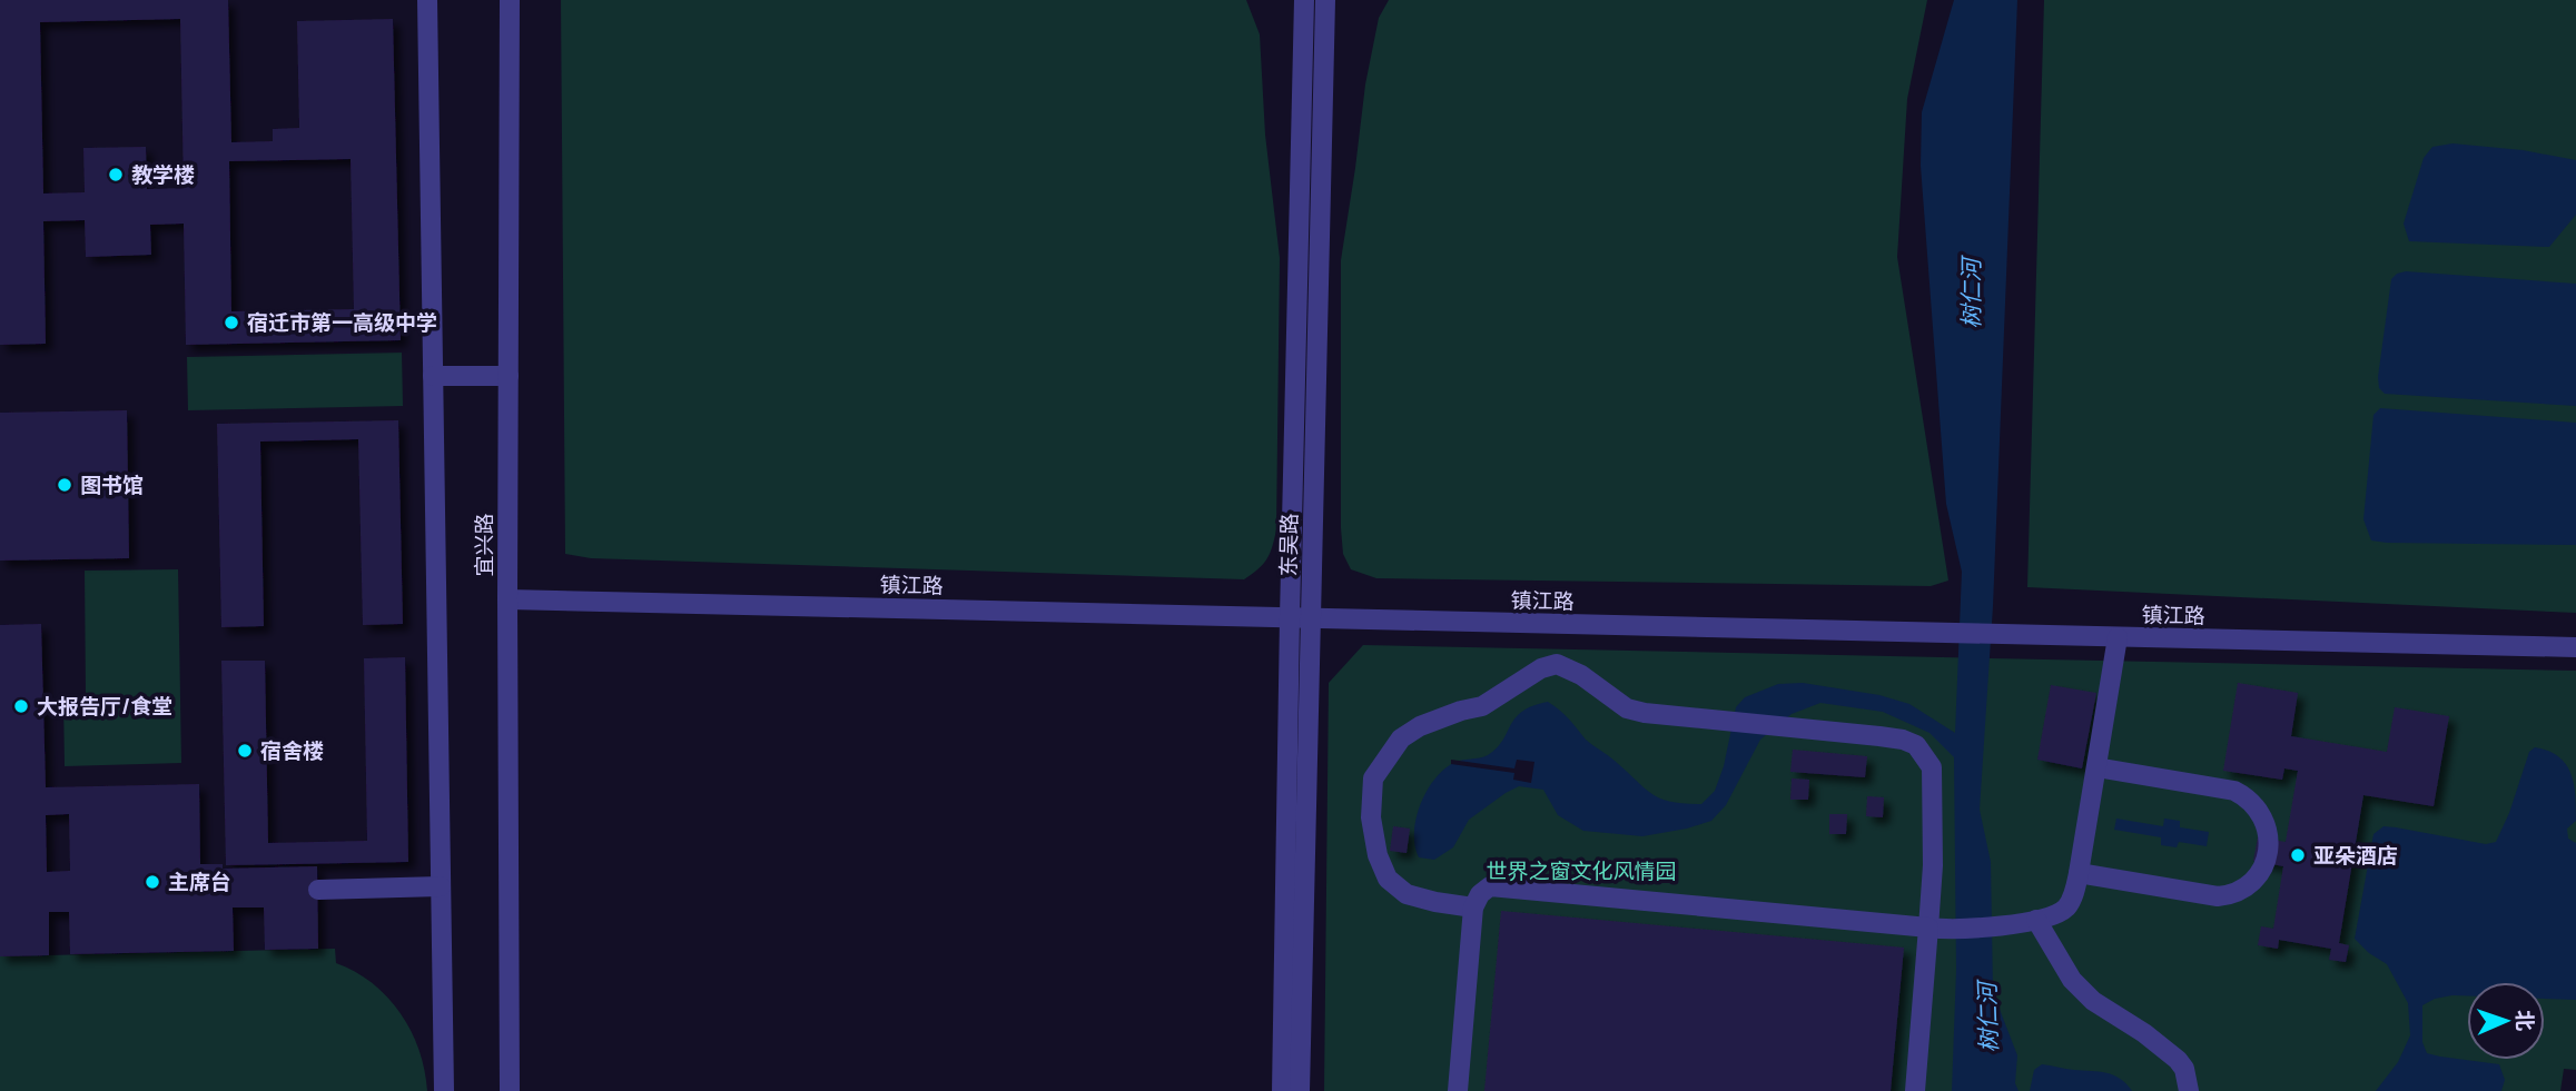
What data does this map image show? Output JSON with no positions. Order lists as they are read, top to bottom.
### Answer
{
  "streets": {
    "street": ["宜兴路", "东吴路", "镇江路"]
  },
  "crossings": [
    ["宜兴路", "镇江路"],
    ["东吴路", "镇江路"]
  ],
  "water": ["树仁河"],
  "parks": ["世界之窗文化风情园"],
  "places": [
    "教学楼",
    "宿迁市第一高级中学",
    "图书馆",
    "大报告厅/食堂",
    "宿舍楼",
    "亚朵酒店",
    "主席台"
  ],
  "north": "right"
}
